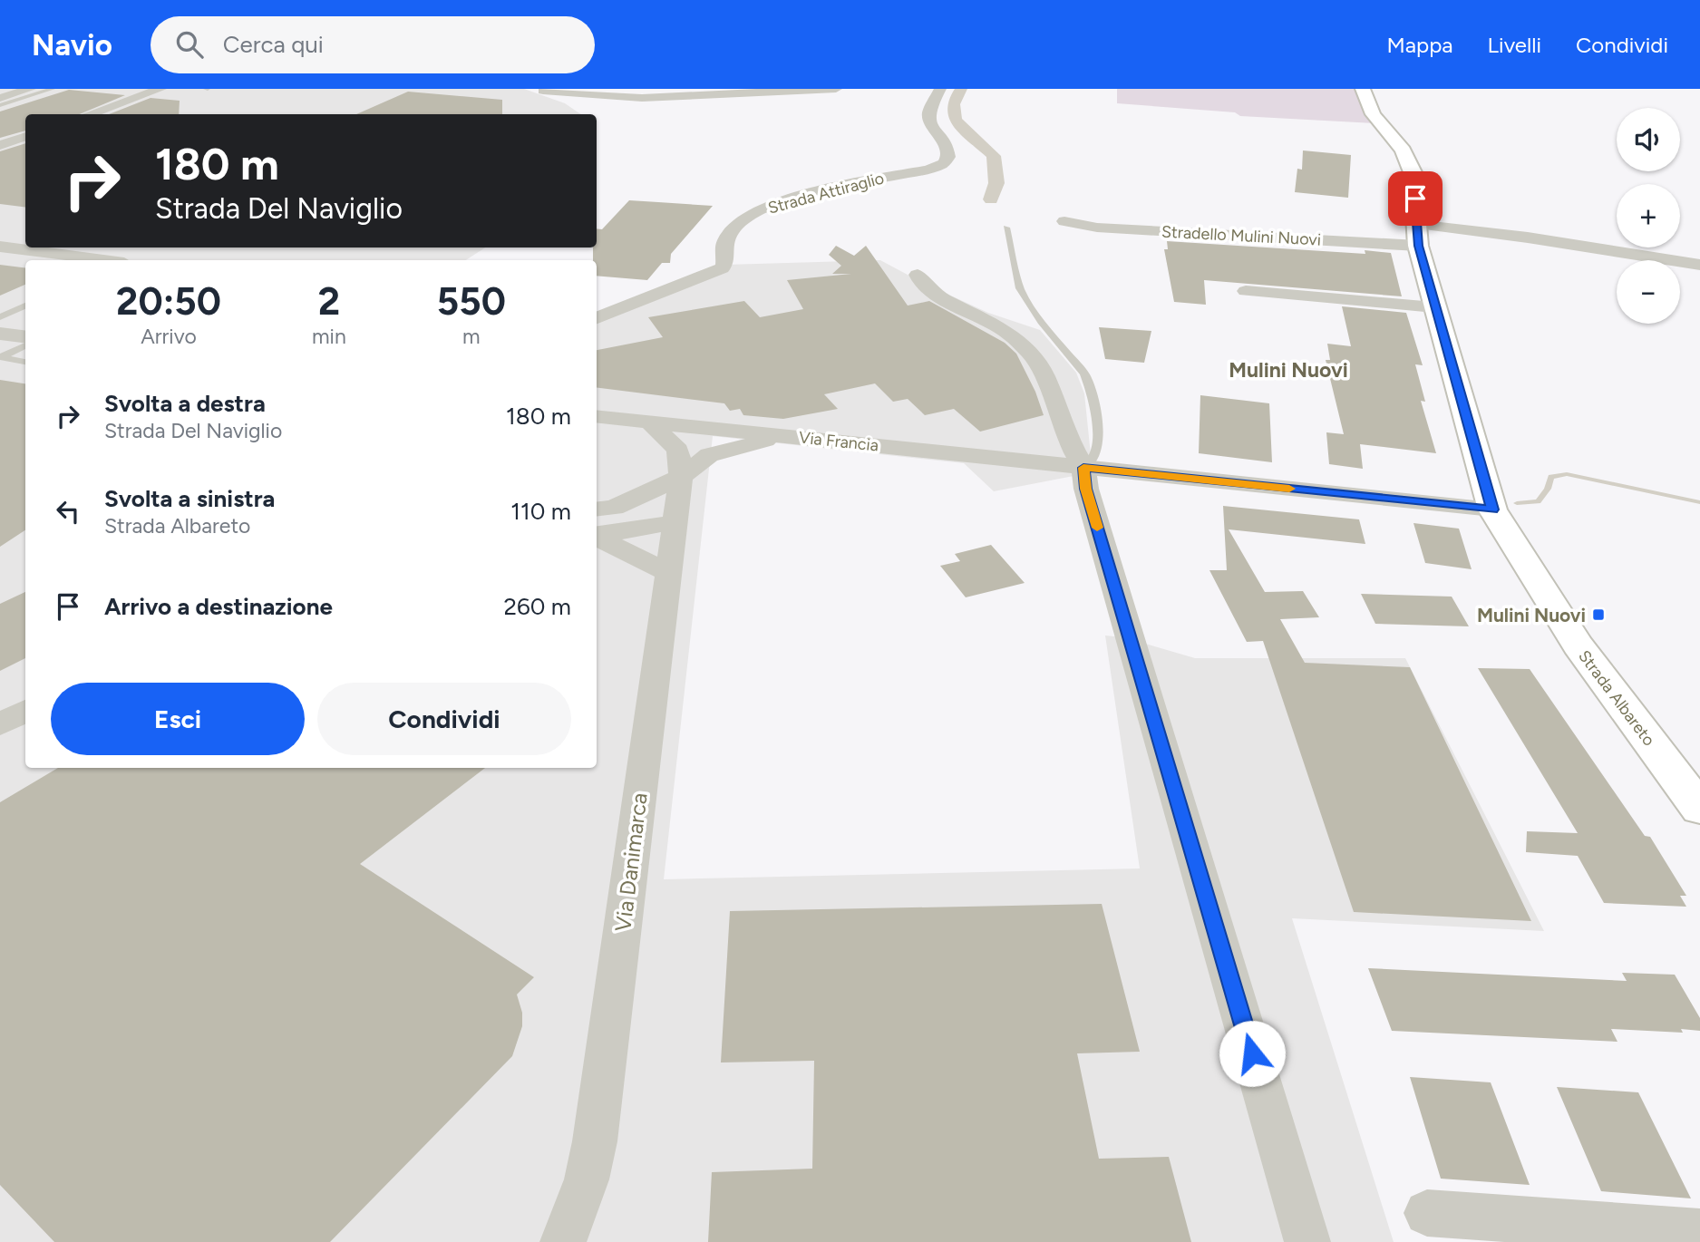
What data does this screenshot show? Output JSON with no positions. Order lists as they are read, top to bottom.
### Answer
{
  "streets": {
    "street": [
      "Strada Attiraglio",
      "Stradello Mulini Nuovi",
      "Via Francia",
      "Strada Albareto",
      "Via Danimarca"
    ]
  },
  "crossings": [
    ["Stradello Mulini Nuovi", "Strada Albareto"],
    ["Via Francia", "Strada Albareto"]
  ],
  "districts": ["Mulini Nuovi"],
  "places": {
    "transit": ["Mulini Nuovi"]
  },
  "page": {
    "header": "Navio",
    "search": "Cerca qui",
    "nav": ["Mappa", "Livelli", "Condividi"],
    "map_buttons": ["+", "−"],
    "turn": ["180 m", "Strada Del Naviglio"],
    "eta": [
      "20:50",
      "Arrivo",
      "2",
      "min",
      "550",
      "m"
    ],
    "list": [
      {
        "name": "Svolta a destra",
        "note": "Strada Del Naviglio",
        "value": "180 m"
      },
      {
        "name": "Svolta a sinistra",
        "note": "Strada Albareto",
        "value": "110 m"
      },
      {
        "name": "Arrivo a destinazione",
        "value": "260 m"
      }
    ],
    "buttons": ["Esci", "Condividi"]
  }
}
